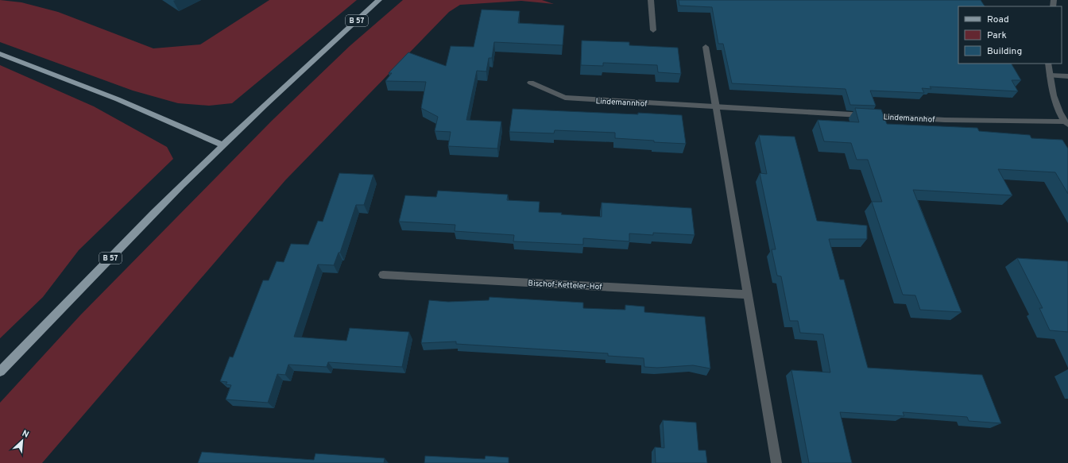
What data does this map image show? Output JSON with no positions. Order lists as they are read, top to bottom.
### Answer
{
  "streets": {
    "main road": ["B 57"],
    "street": ["Lindemannhof", "Bischof-Ketteler-Hof"]
  },
  "legend": ["Road", "Park", "Building"],
  "north": "top right"
}
